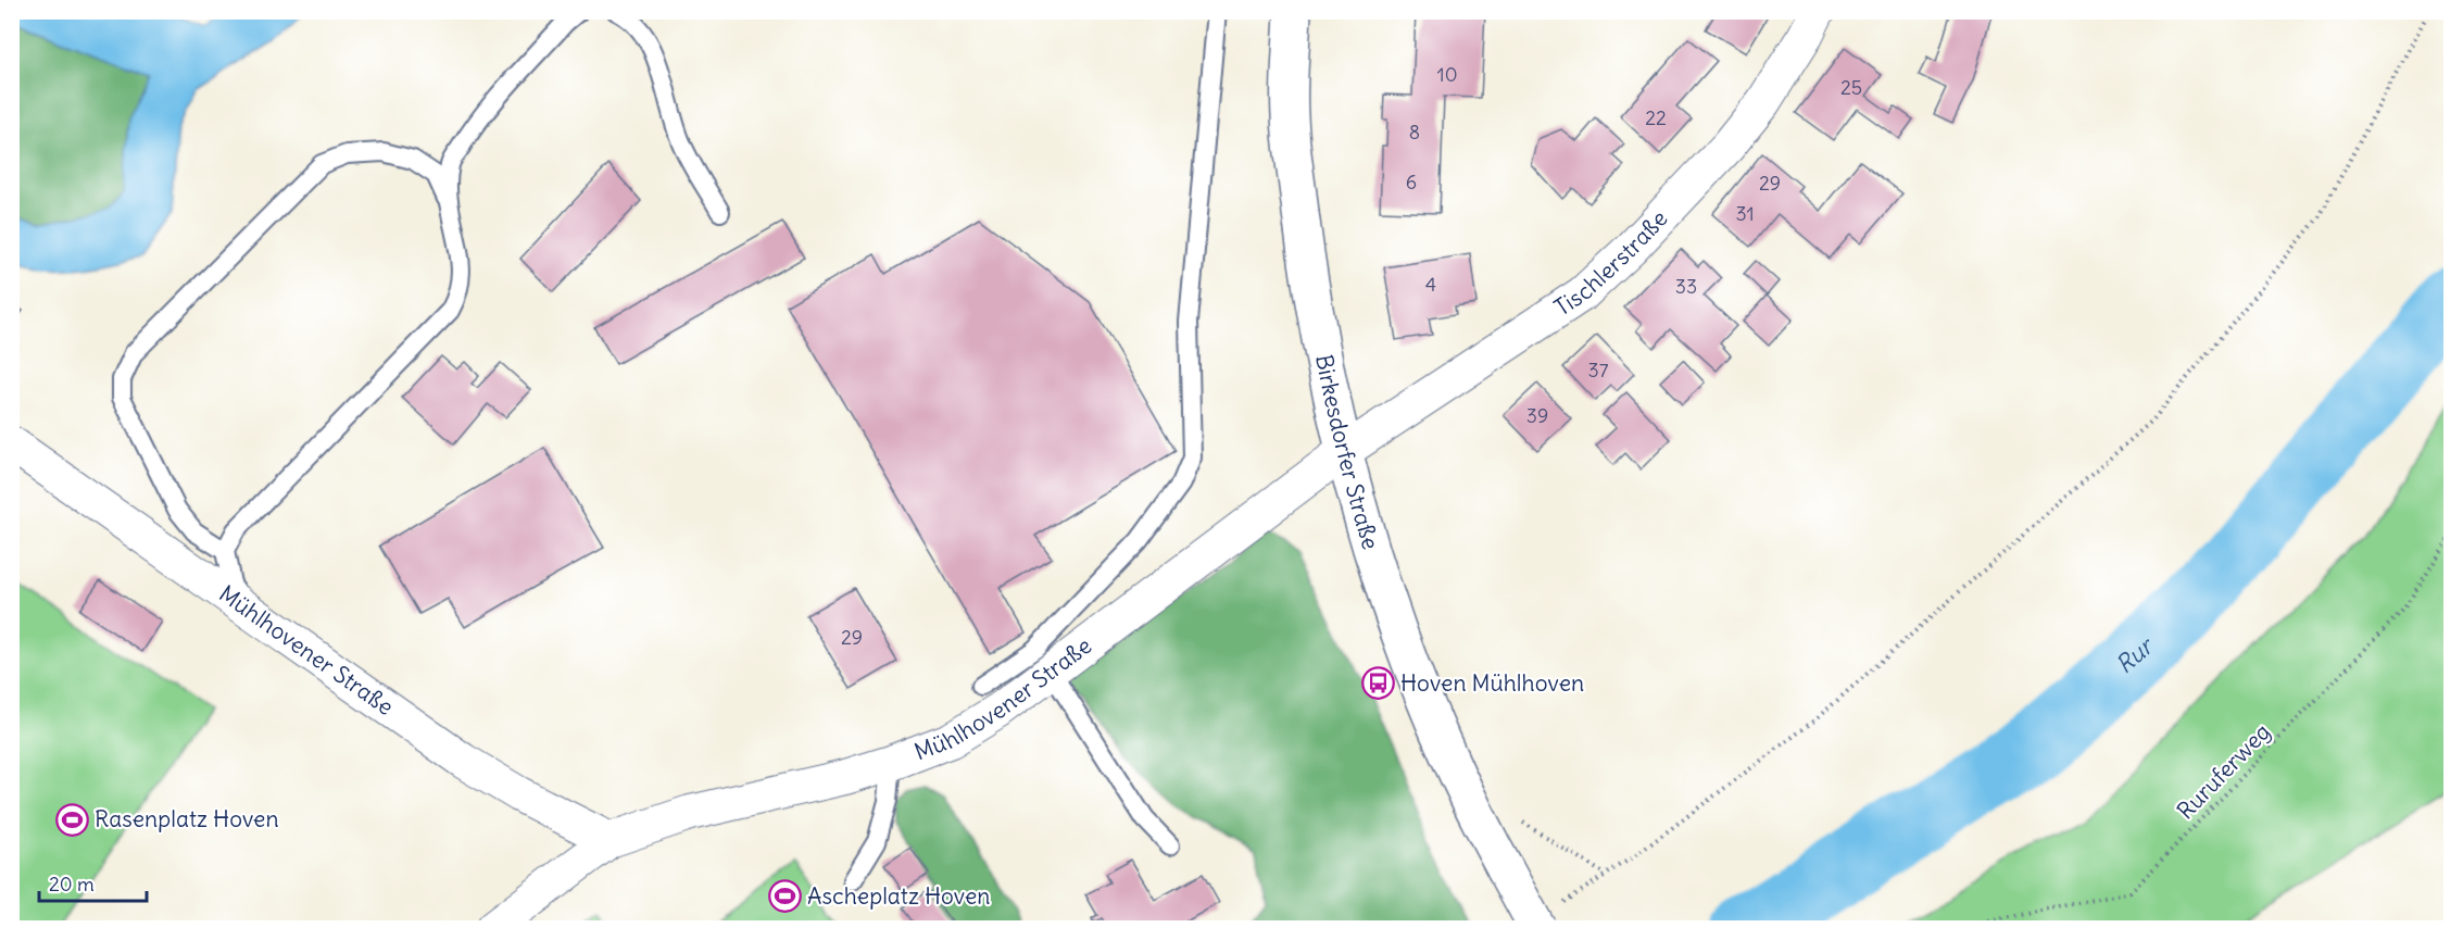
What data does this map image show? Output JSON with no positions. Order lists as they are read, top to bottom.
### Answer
{
  "streets": {
    "main road": ["Birkesdorfer Straße"],
    "street": ["Tischlerstraße", "Mühlhovener Straße"],
    "path": ["Ruruferweg"]
  },
  "crossings": [
    ["Tischlerstraße", "Birkesdorfer Straße"],
    ["Tischlerstraße", "Mühlhovener Straße"],
    ["Birkesdorfer Straße", "Mühlhovener Straße"]
  ],
  "water": ["Rur"],
  "places": {
    "bus stop": ["Hoven Mühlhoven"],
    "sports": ["Rasenplatz Hoven", "Ascheplatz Hoven"]
  },
  "house_numbers": [
    "10",
    "25",
    "22",
    "8",
    "6",
    "29",
    "31",
    "4",
    "33",
    "37",
    "39",
    "29"
  ],
  "scale_bar": "20 m"
}
